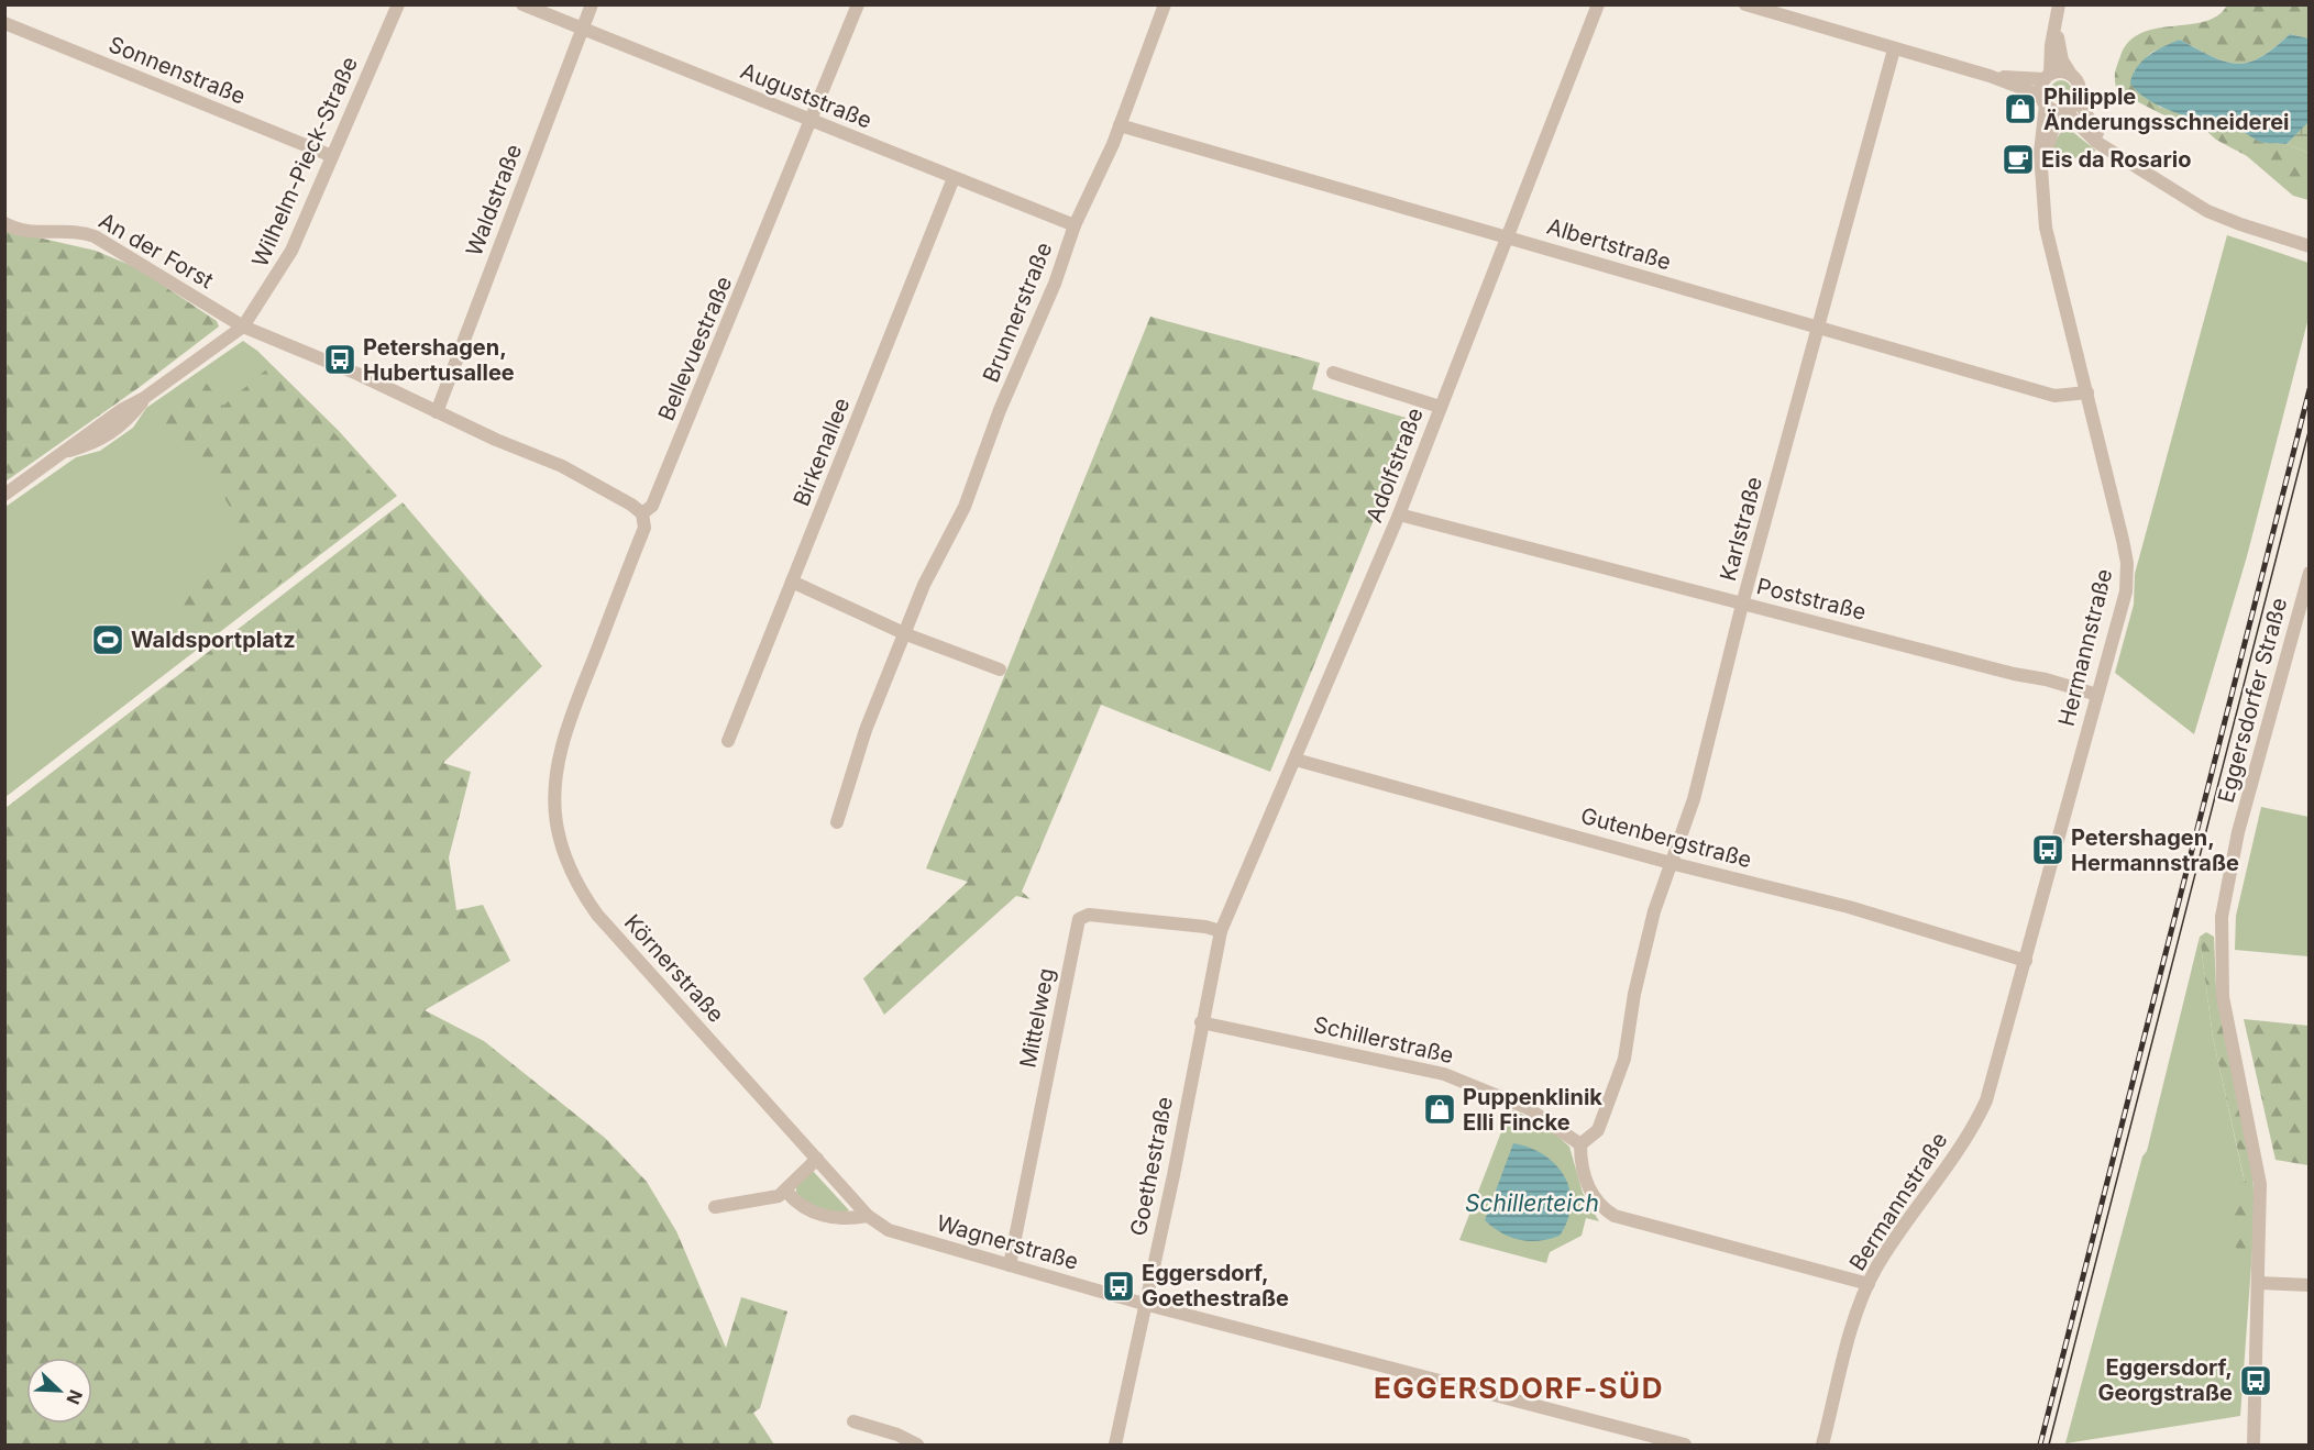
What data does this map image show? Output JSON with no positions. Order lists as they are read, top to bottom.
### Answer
{
  "streets": {
    "street": [
      "Sonnenstraße",
      "Auguststraße",
      "Wilhelm-Pieck-Straße",
      "Waldstraße",
      "Albertstraße",
      "An der Forst",
      "Brunnerstraße",
      "Bellevuestraße",
      "Birkenallee",
      "Adolfstraße",
      "Karlstraße",
      "Poststraße",
      "Hermannstraße",
      "Eggersdorfer Straße",
      "Gutenbergstraße",
      "Körnerstraße",
      "Mittelweg",
      "Schillerstraße",
      "Goethestraße",
      "Bermannstraße",
      "Wagnerstraße"
    ]
  },
  "crossings": [
    ["Sonnenstraße", "Wilhelm-Pieck-Straße"],
    ["Auguststraße", "Waldstraße"],
    ["Auguststraße", "Brunnerstraße"],
    ["Auguststraße", "Bellevuestraße"],
    ["Auguststraße", "Birkenallee"],
    ["Wilhelm-Pieck-Straße", "An der Forst"],
    ["Waldstraße", "An der Forst"],
    ["Albertstraße", "Brunnerstraße"],
    ["Albertstraße", "Adolfstraße"],
    ["Albertstraße", "Karlstraße"],
    ["Albertstraße", "Hermannstraße"],
    ["An der Forst", "Bellevuestraße"],
    ["Bellevuestraße", "Körnerstraße"],
    ["Adolfstraße", "Poststraße"],
    ["Adolfstraße", "Gutenbergstraße"],
    ["Adolfstraße", "Mittelweg"],
    ["Adolfstraße", "Goethestraße"],
    ["Karlstraße", "Poststraße"],
    ["Karlstraße", "Gutenbergstraße"],
    ["Karlstraße", "Schillerstraße"],
    ["Poststraße", "Hermannstraße"],
    ["Hermannstraße", "Gutenbergstraße"],
    ["Hermannstraße", "Bermannstraße"],
    ["Körnerstraße", "Wagnerstraße"],
    ["Mittelweg", "Goethestraße"],
    ["Mittelweg", "Wagnerstraße"],
    ["Schillerstraße", "Goethestraße"],
    ["Goethestraße", "Wagnerstraße"]
  ],
  "districts": ["EGGERSDORF-SÜD"],
  "water": ["Schillerteich"],
  "places": {
    "shop": ["Philipple Änderungsschneiderei", "Puppenklinik Elli Fincke"],
    "cafe": ["Eis da Rosario"],
    "bus stop": [
      "Petershagen, Hubertusallee",
      "Petershagen, Hermannstraße",
      "Eggersdorf, Goethestraße",
      "Eggersdorf, Georgstraße"
    ],
    "sports": ["Waldsportplatz"]
  },
  "north": "bottom right"
}
